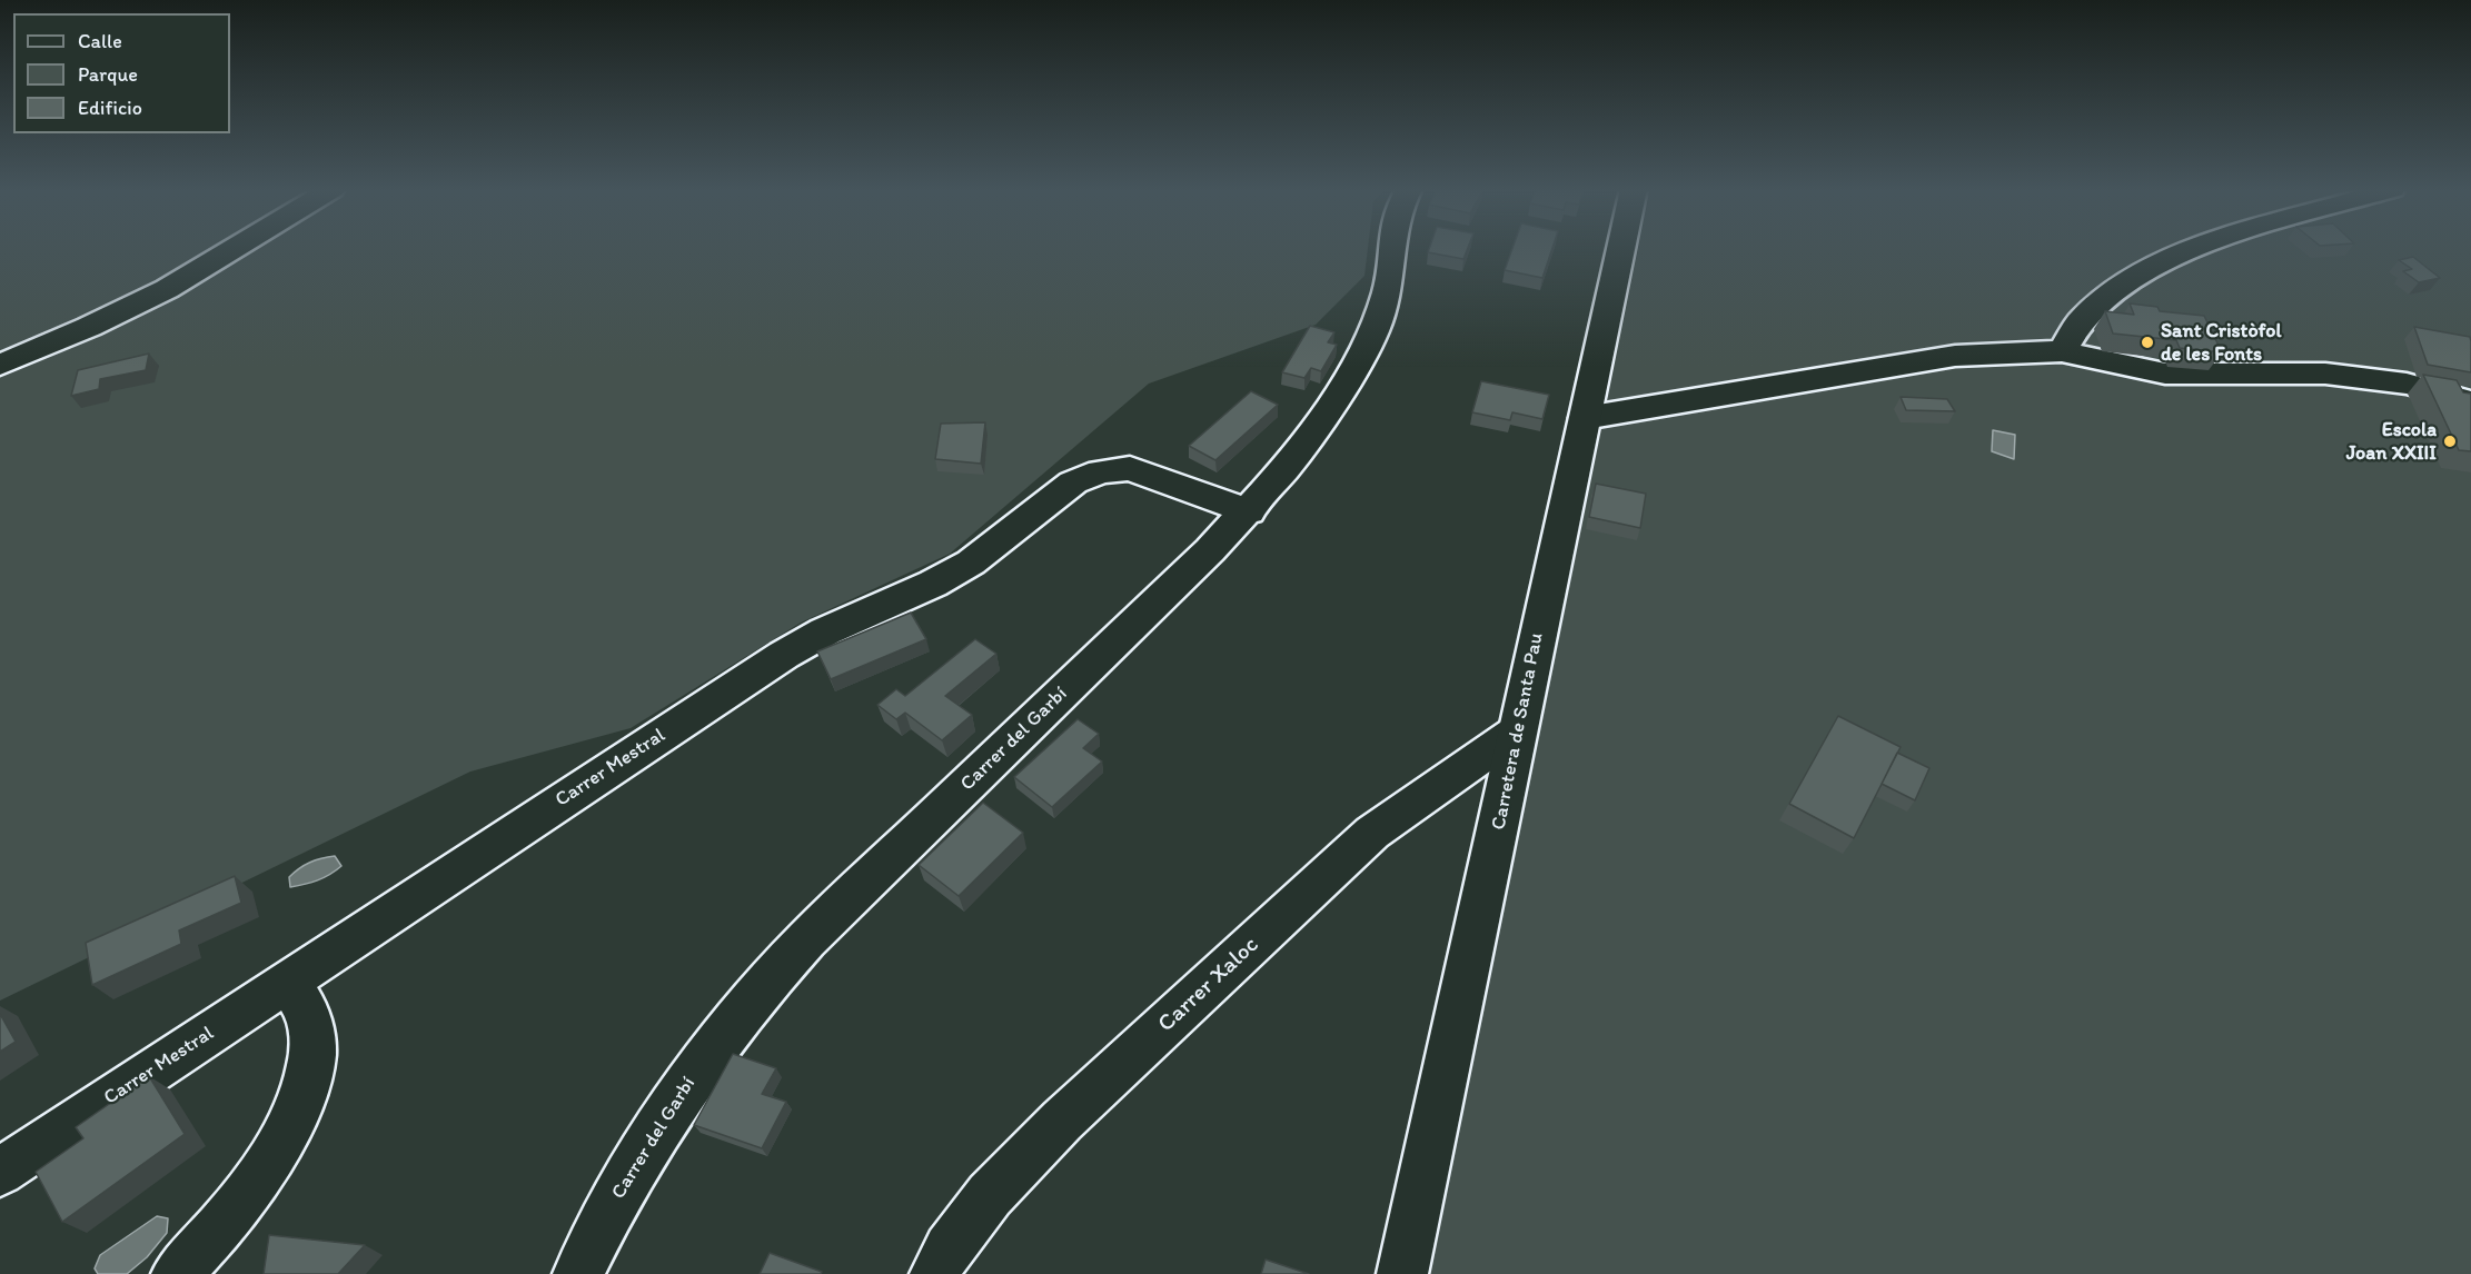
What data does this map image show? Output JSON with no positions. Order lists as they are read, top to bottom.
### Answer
{
  "streets": {
    "street": [
      "Carretera de Santa Pau",
      "Carrer del Garbí",
      "Carrer Mestral",
      "Carrer Xaloc"
    ]
  },
  "crossings": [
    ["Carretera de Santa Pau", "Carrer Xaloc"],
    ["Carrer del Garbí", "Carrer Mestral"]
  ],
  "places": ["Sant Cristòfol de les Fonts", "Escola Joan XXIII"],
  "legend": ["Calle", "Parque", "Edificio"]
}
